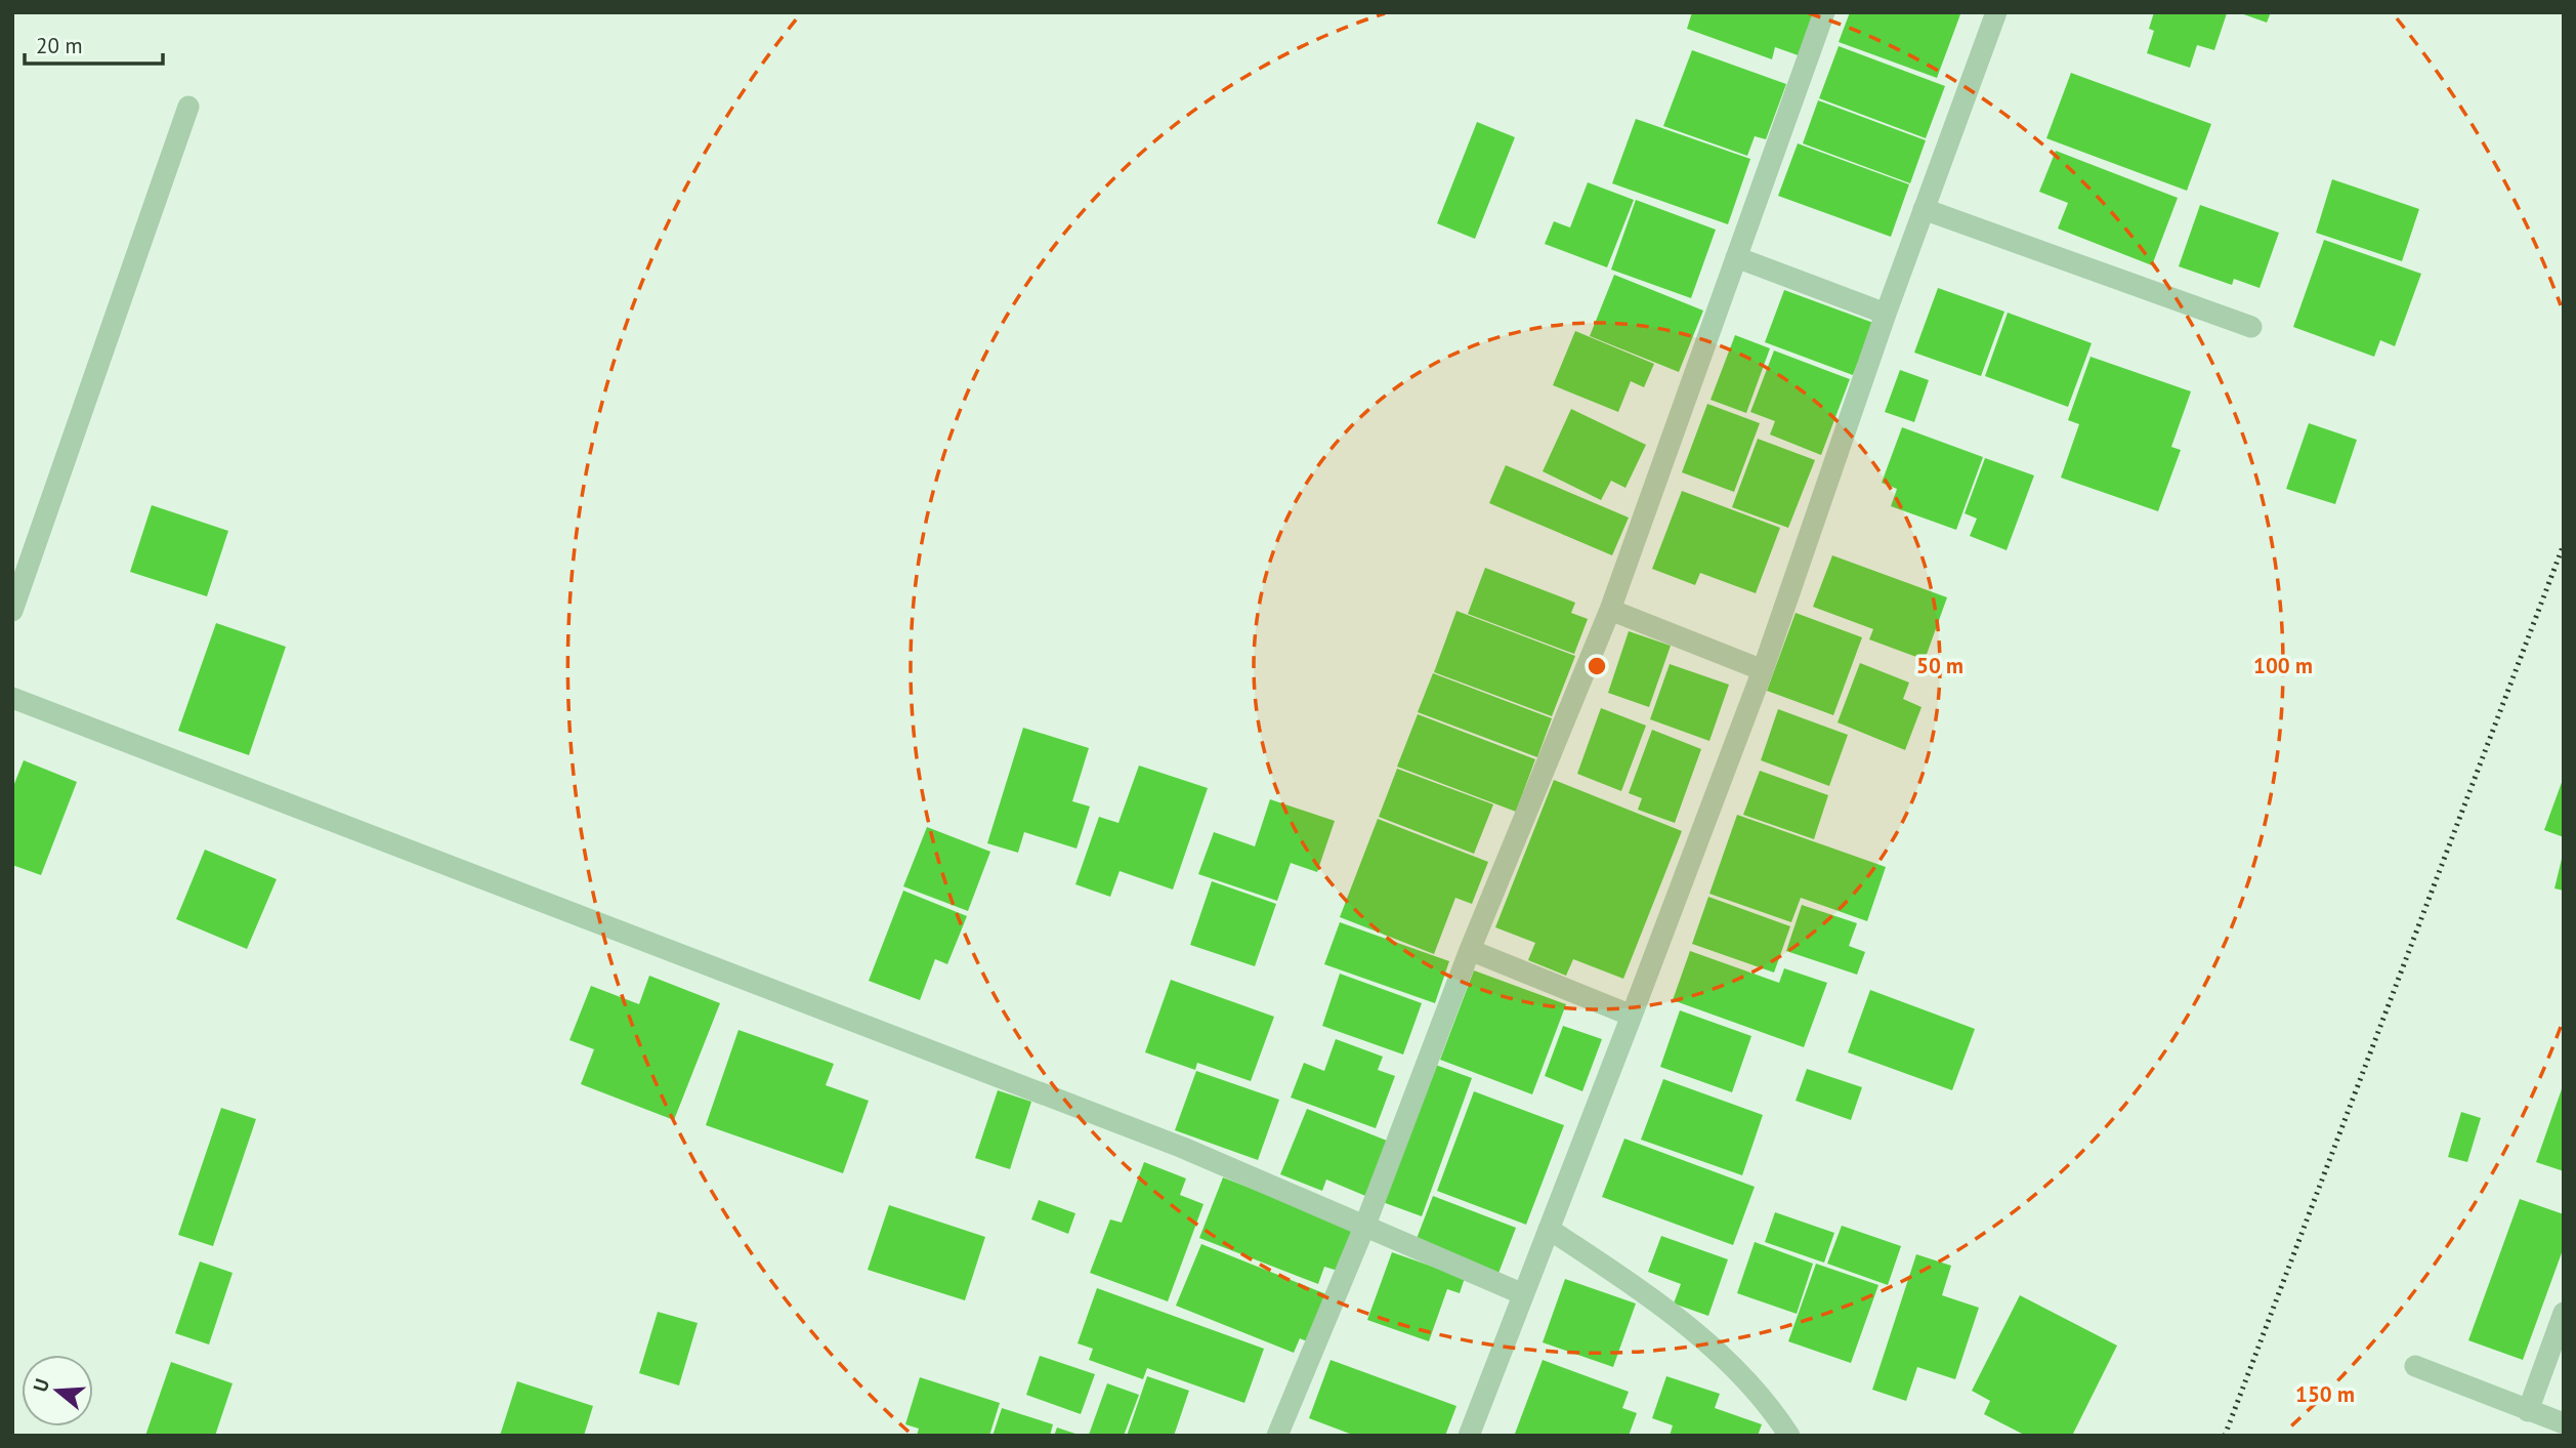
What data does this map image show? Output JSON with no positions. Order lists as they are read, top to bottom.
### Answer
{
  "scale_bar": "20 m",
  "north": "left",
  "rings": ["50 m", "100 m", "150 m"]
}
